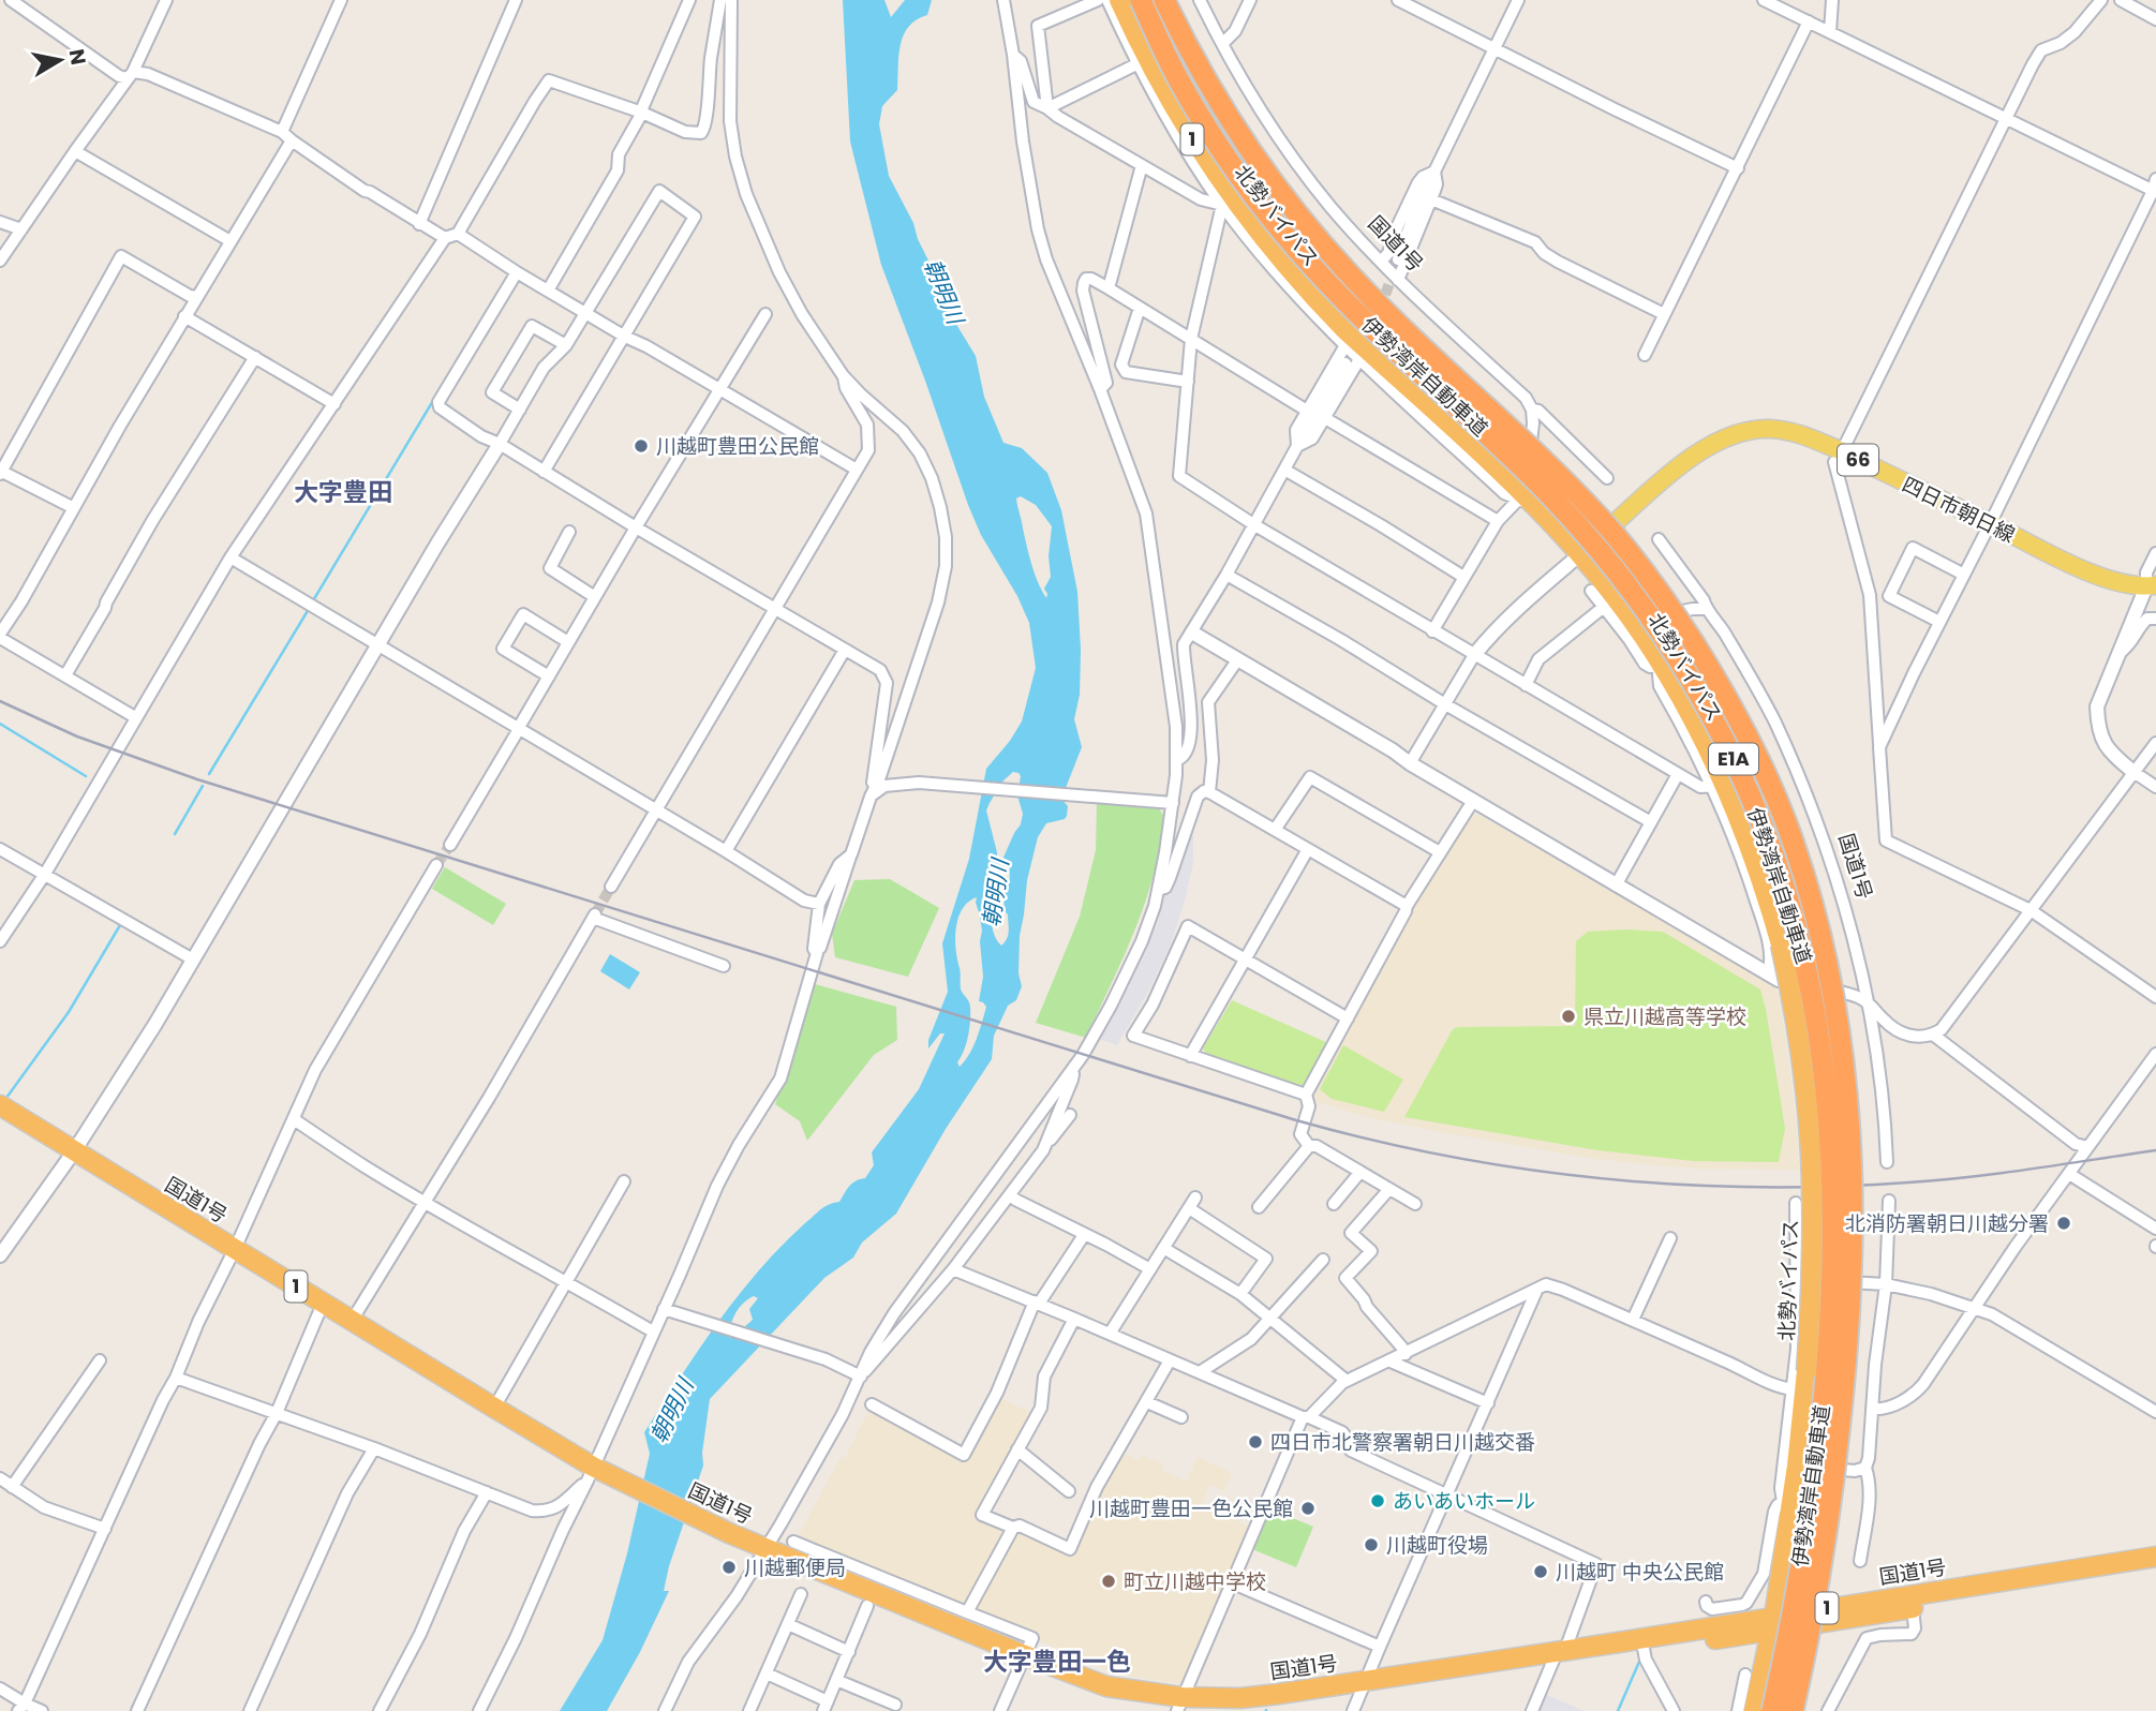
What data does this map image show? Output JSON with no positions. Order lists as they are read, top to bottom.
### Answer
{
  "streets": {
    "highway": [
      "1",
      "北勢バイパス",
      "国道1号",
      "伊勢湾岸自動車道",
      "E1A"
    ],
    "main road": ["66", "四日市朝日線"]
  },
  "crossings": [
    ["1", "北勢バイパス"],
    ["北勢バイパス", "国道1号"],
    ["北勢バイパス", "伊勢湾岸自動車道"],
    ["北勢バイパス", "四日市朝日線"]
  ],
  "districts": ["大字豊田", "大字豊田一色"],
  "water": ["朝明川"],
  "places": [
    "川越町豊田公民館",
    "県立川越高等学校",
    "北消防署朝日川越分署",
    "四日市北警察署朝日川越交番",
    "あいあいホール",
    "川越町豊田一色公民館",
    "川越町役場",
    "川越郵便局",
    "川越町 中央公民館",
    "町立川越中学校"
  ],
  "north": "right"
}
